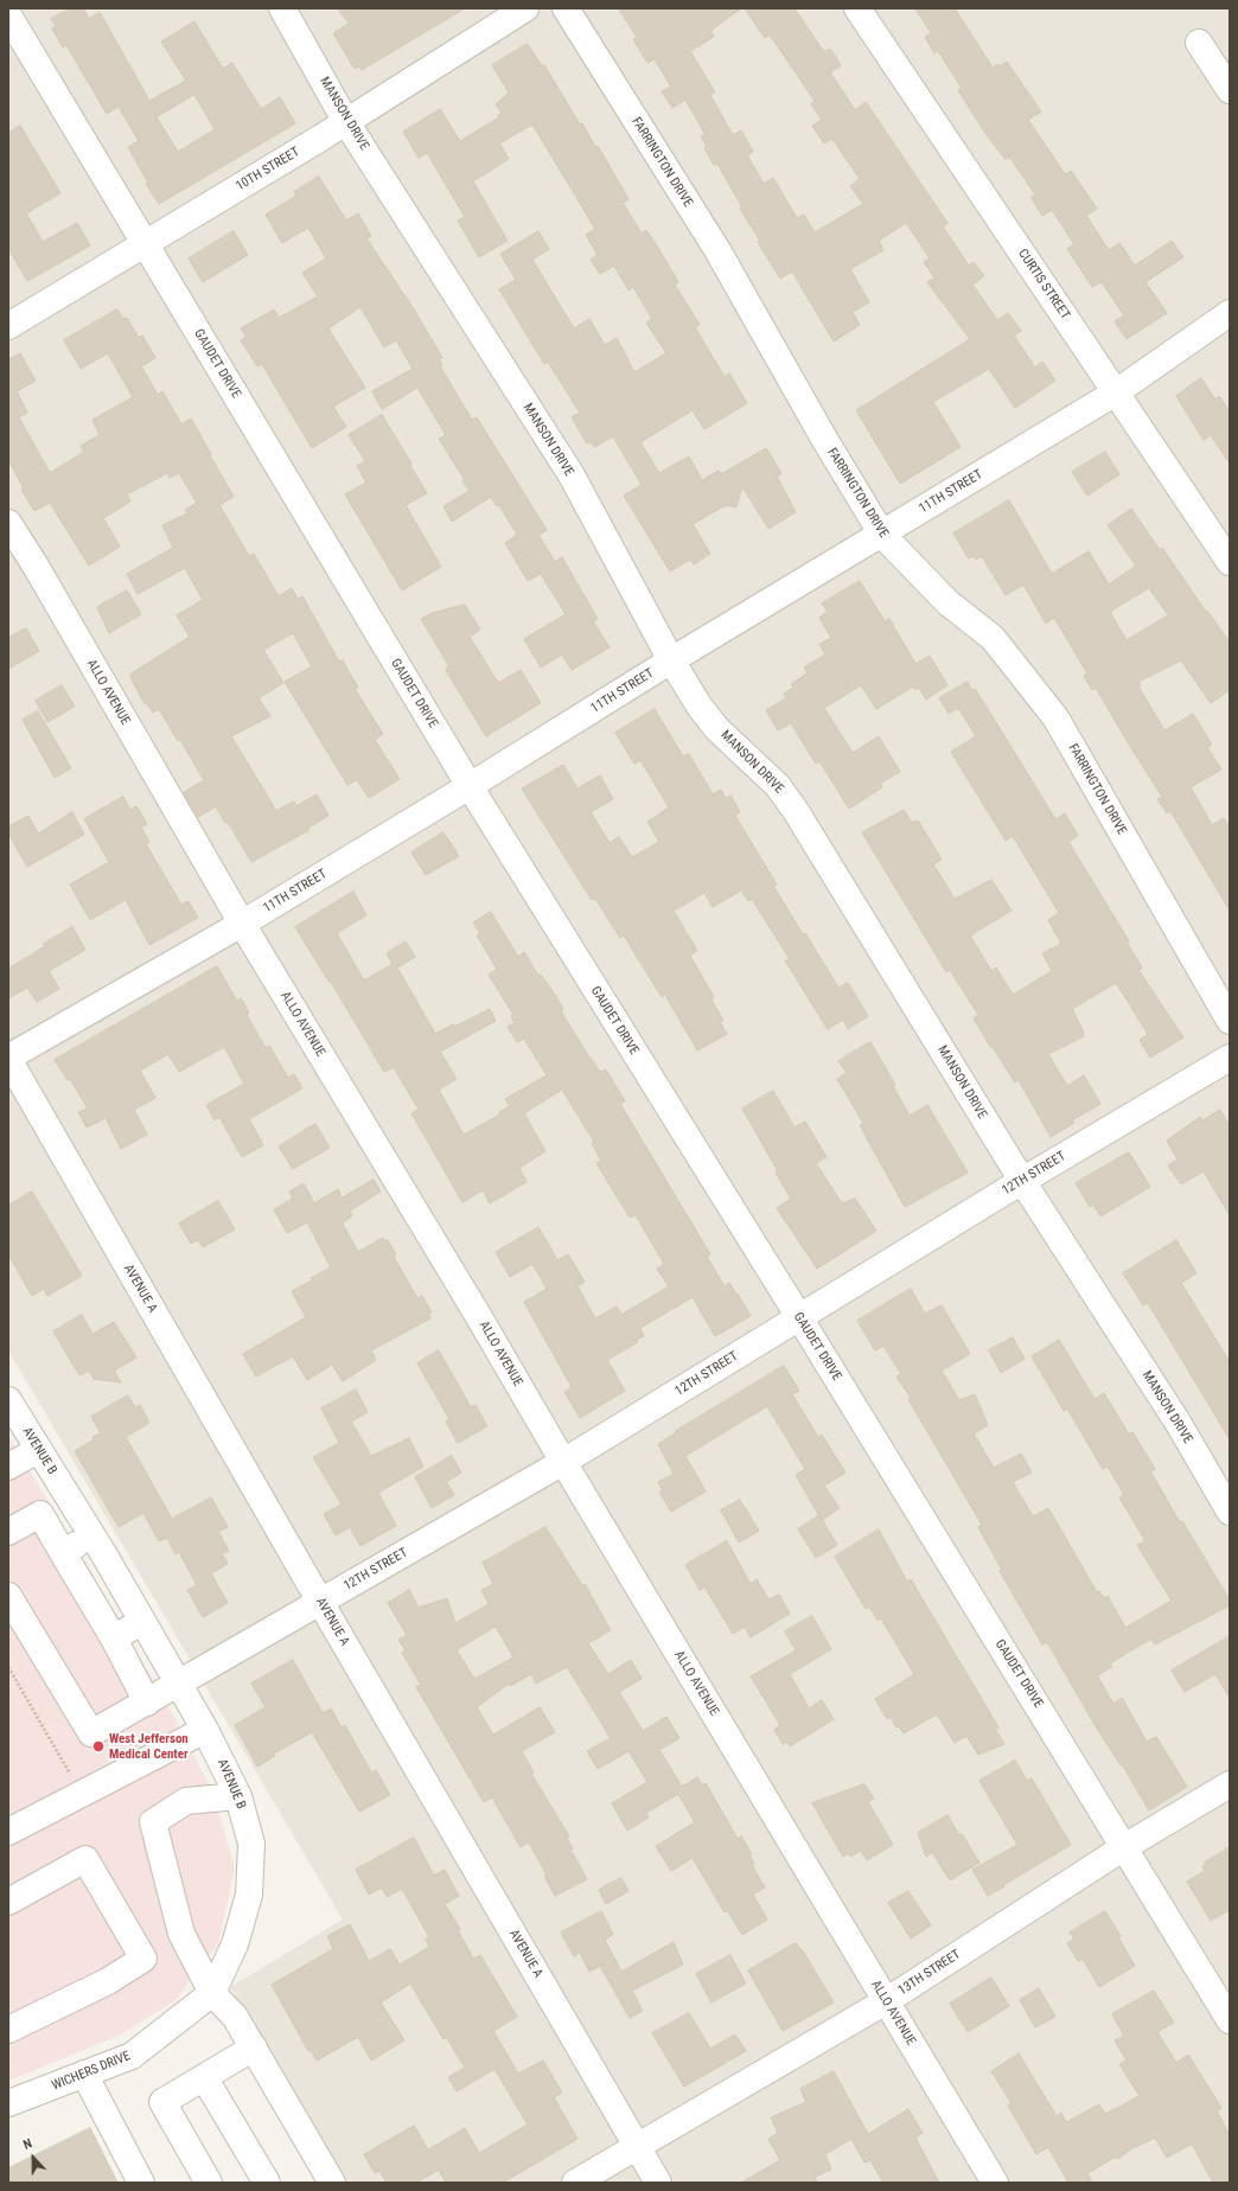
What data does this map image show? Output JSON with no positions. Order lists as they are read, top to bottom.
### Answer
{
  "streets": {
    "street": [
      "MANSON DRIVE",
      "FARRINGTON DRIVE",
      "10TH STREET",
      "CURTIS STREET",
      "GAUDET DRIVE",
      "11TH STREET",
      "ALLO AVENUE",
      "12TH STREET",
      "AVENUE A",
      "AVENUE B",
      "13TH STREET",
      "WICHERS DRIVE"
    ]
  },
  "crossings": [
    ["MANSON DRIVE", "10TH STREET"],
    ["MANSON DRIVE", "11TH STREET"],
    ["MANSON DRIVE", "12TH STREET"],
    ["FARRINGTON DRIVE", "11TH STREET"],
    ["10TH STREET", "GAUDET DRIVE"],
    ["CURTIS STREET", "11TH STREET"],
    ["GAUDET DRIVE", "11TH STREET"],
    ["GAUDET DRIVE", "12TH STREET"],
    ["GAUDET DRIVE", "13TH STREET"],
    ["11TH STREET", "ALLO AVENUE"],
    ["11TH STREET", "AVENUE A"],
    ["ALLO AVENUE", "12TH STREET"],
    ["ALLO AVENUE", "13TH STREET"],
    ["12TH STREET", "AVENUE A"],
    ["12TH STREET", "AVENUE B"],
    ["AVENUE A", "13TH STREET"],
    ["AVENUE B", "WICHERS DRIVE"]
  ],
  "places": ["West Jefferson Medical Center"],
  "north": "top"
}
